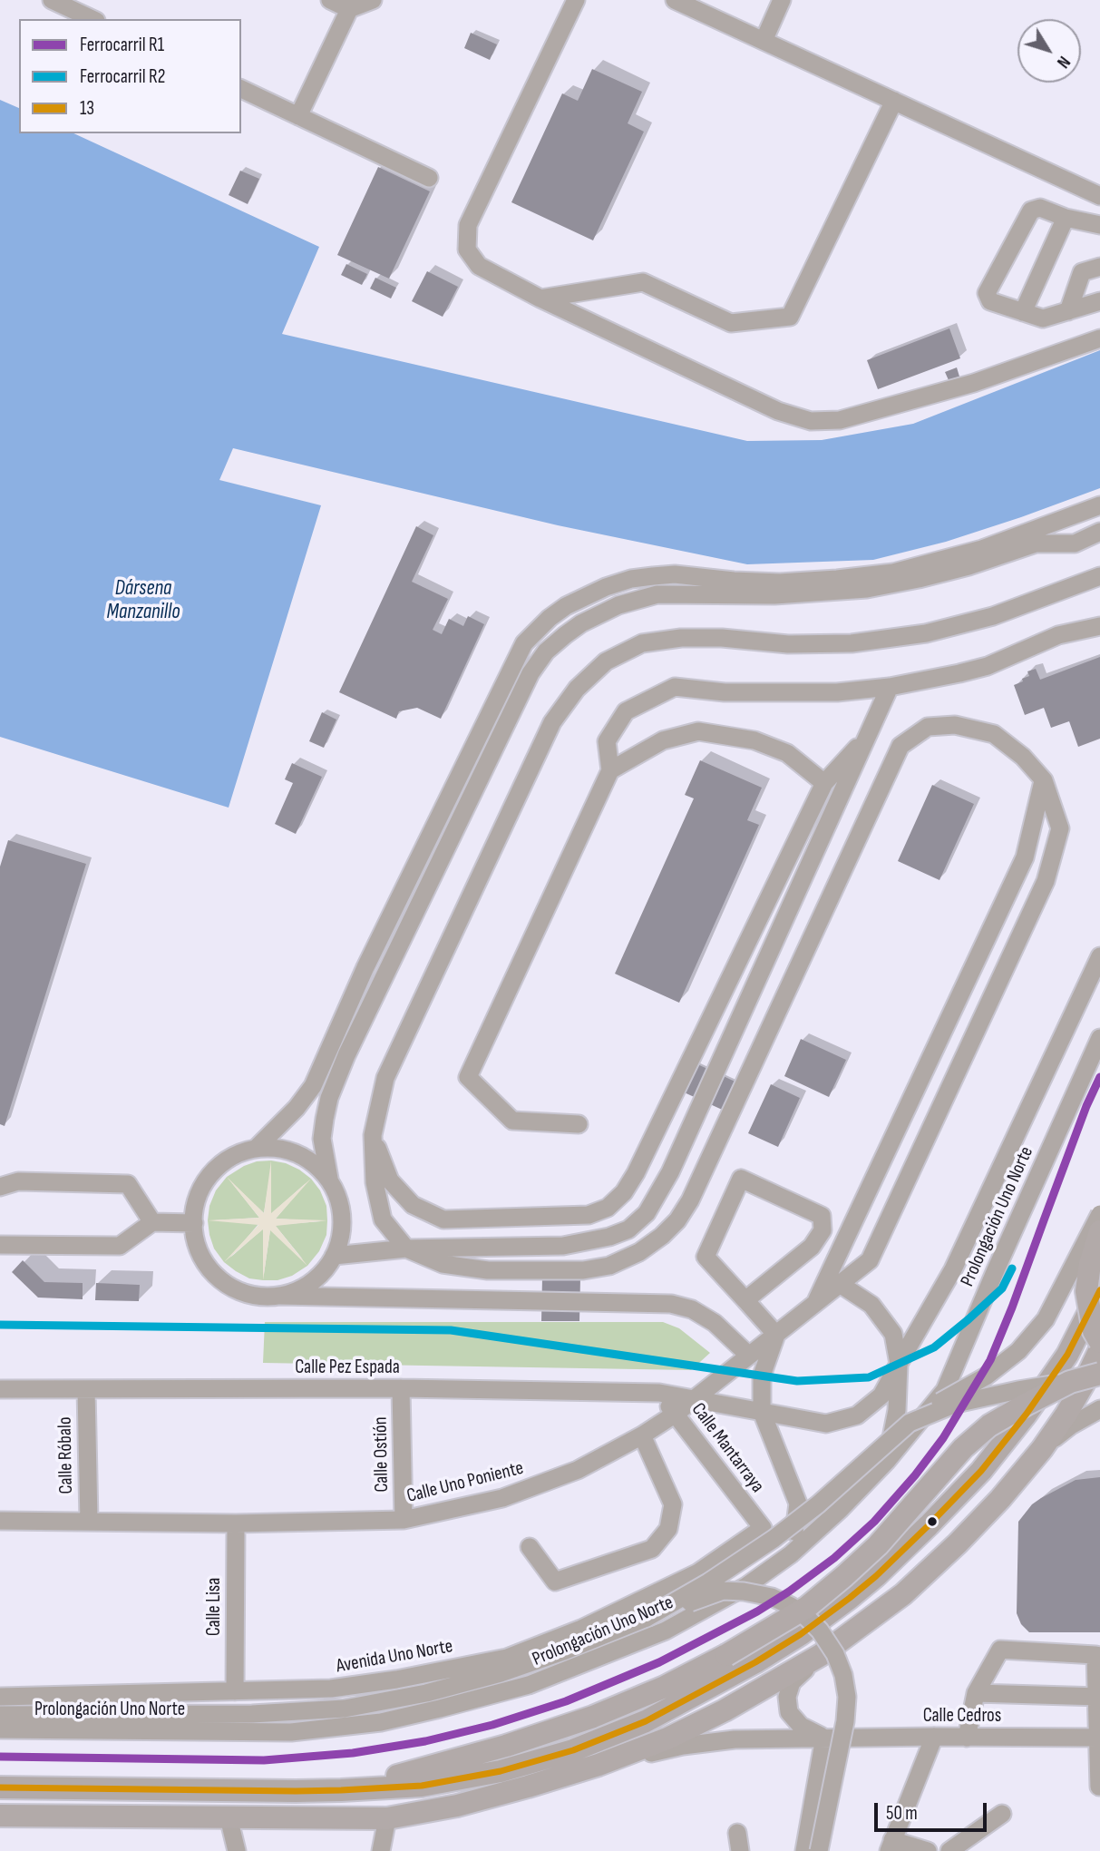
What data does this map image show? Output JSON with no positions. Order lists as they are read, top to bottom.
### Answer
{
  "streets": {
    "street": [
      "Prolongación Uno Norte",
      "Calle Pez Espada",
      "Calle Mantarraya",
      "Calle Ostión",
      "Calle Róbalo",
      "Calle Uno Poniente",
      "Calle Lisa",
      "Avenida Uno Norte",
      "Calle Cedros"
    ]
  },
  "crossings": [
    ["Calle Pez Espada", "Calle Mantarraya"],
    ["Calle Pez Espada", "Calle Ostión"],
    ["Calle Pez Espada", "Calle Róbalo"],
    ["Calle Pez Espada", "Calle Uno Poniente"],
    ["Calle Mantarraya", "Calle Uno Poniente"],
    ["Calle Mantarraya", "Avenida Uno Norte"],
    ["Calle Ostión", "Calle Uno Poniente"],
    ["Calle Róbalo", "Calle Uno Poniente"],
    ["Calle Uno Poniente", "Calle Lisa"],
    ["Calle Lisa", "Avenida Uno Norte"]
  ],
  "water": ["Dársena Manzanillo"],
  "lines": ["rail line R1", "rail line R2", "transit line 13"],
  "legend": ["Ferrocarril R1", "Ferrocarril R2", "13"],
  "scale_bar": "50 m",
  "north": "bottom right"
}
